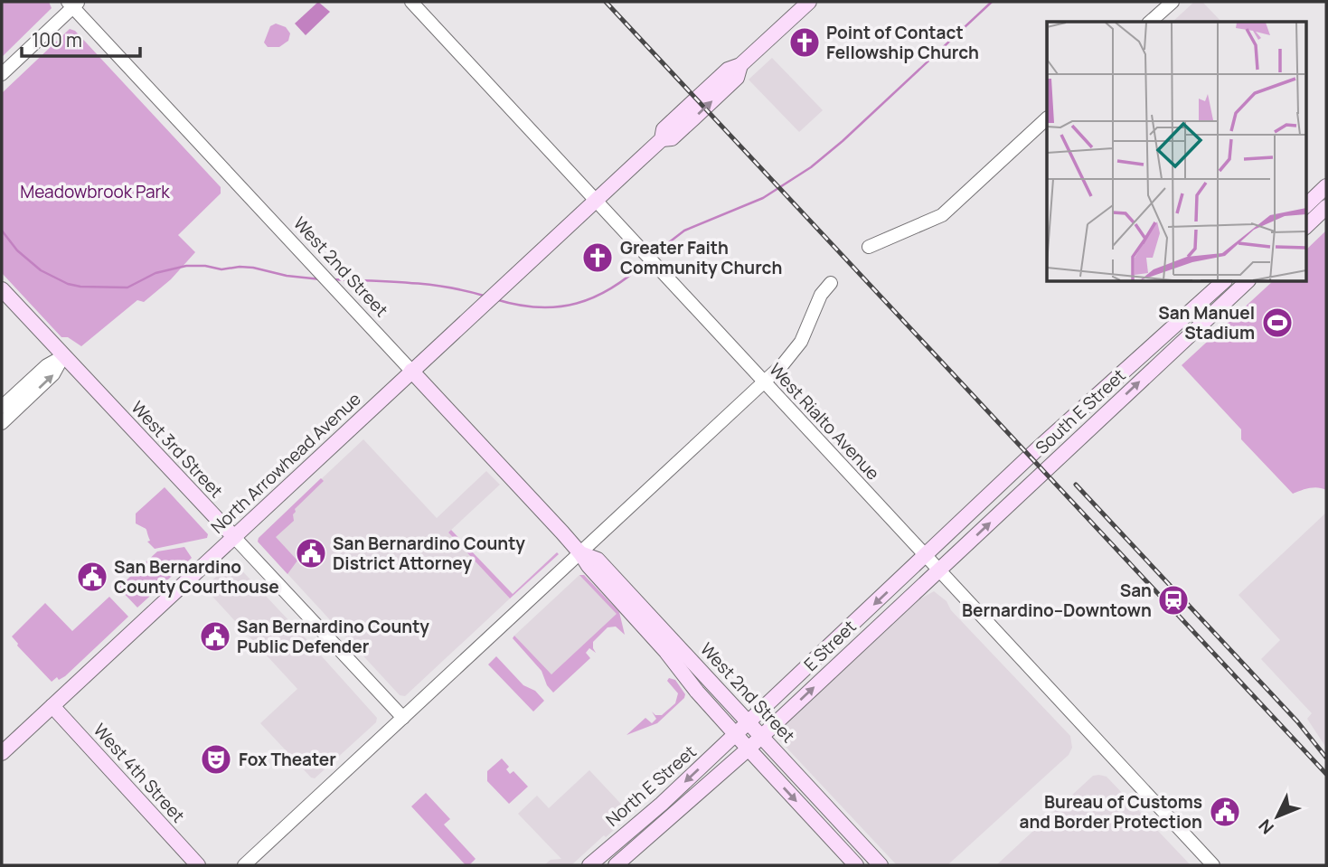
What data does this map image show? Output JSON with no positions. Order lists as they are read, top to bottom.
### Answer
{
  "streets": {
    "main road": [
      "West 2nd Street",
      "South E Street",
      "West 3rd Street",
      "North Arrowhead Avenue",
      "E Street",
      "West 4th Street",
      "North E Street"
    ],
    "street": ["West Rialto Avenue"]
  },
  "crossings": [
    ["West 2nd Street", "North Arrowhead Avenue"],
    ["West 2nd Street", "E Street"],
    ["West 2nd Street", "North E Street"],
    ["South E Street", "West Rialto Avenue"],
    ["South E Street", "E Street"],
    ["West Rialto Avenue", "North Arrowhead Avenue"],
    ["West Rialto Avenue", "E Street"],
    ["West 3rd Street", "North Arrowhead Avenue"],
    ["North Arrowhead Avenue", "West 4th Street"],
    ["E Street", "North E Street"]
  ],
  "parks": ["Meadowbrook Park"],
  "places": {
    "church": ["Point of Contact Fellowship Church", "Greater Faith Community Church"],
    "sports": ["San Manuel Stadium"],
    "public building": [
      "San Bernardino County District Attorney",
      "San Bernardino County Courthouse",
      "San Bernardino County Public Defender",
      "Bureau of Customs and Border Protection"
    ],
    "station": ["San Bernardino–Downtown"],
    "theatre": ["Fox Theater"]
  },
  "scale_bar": "100 m",
  "north": "bottom left"
}
